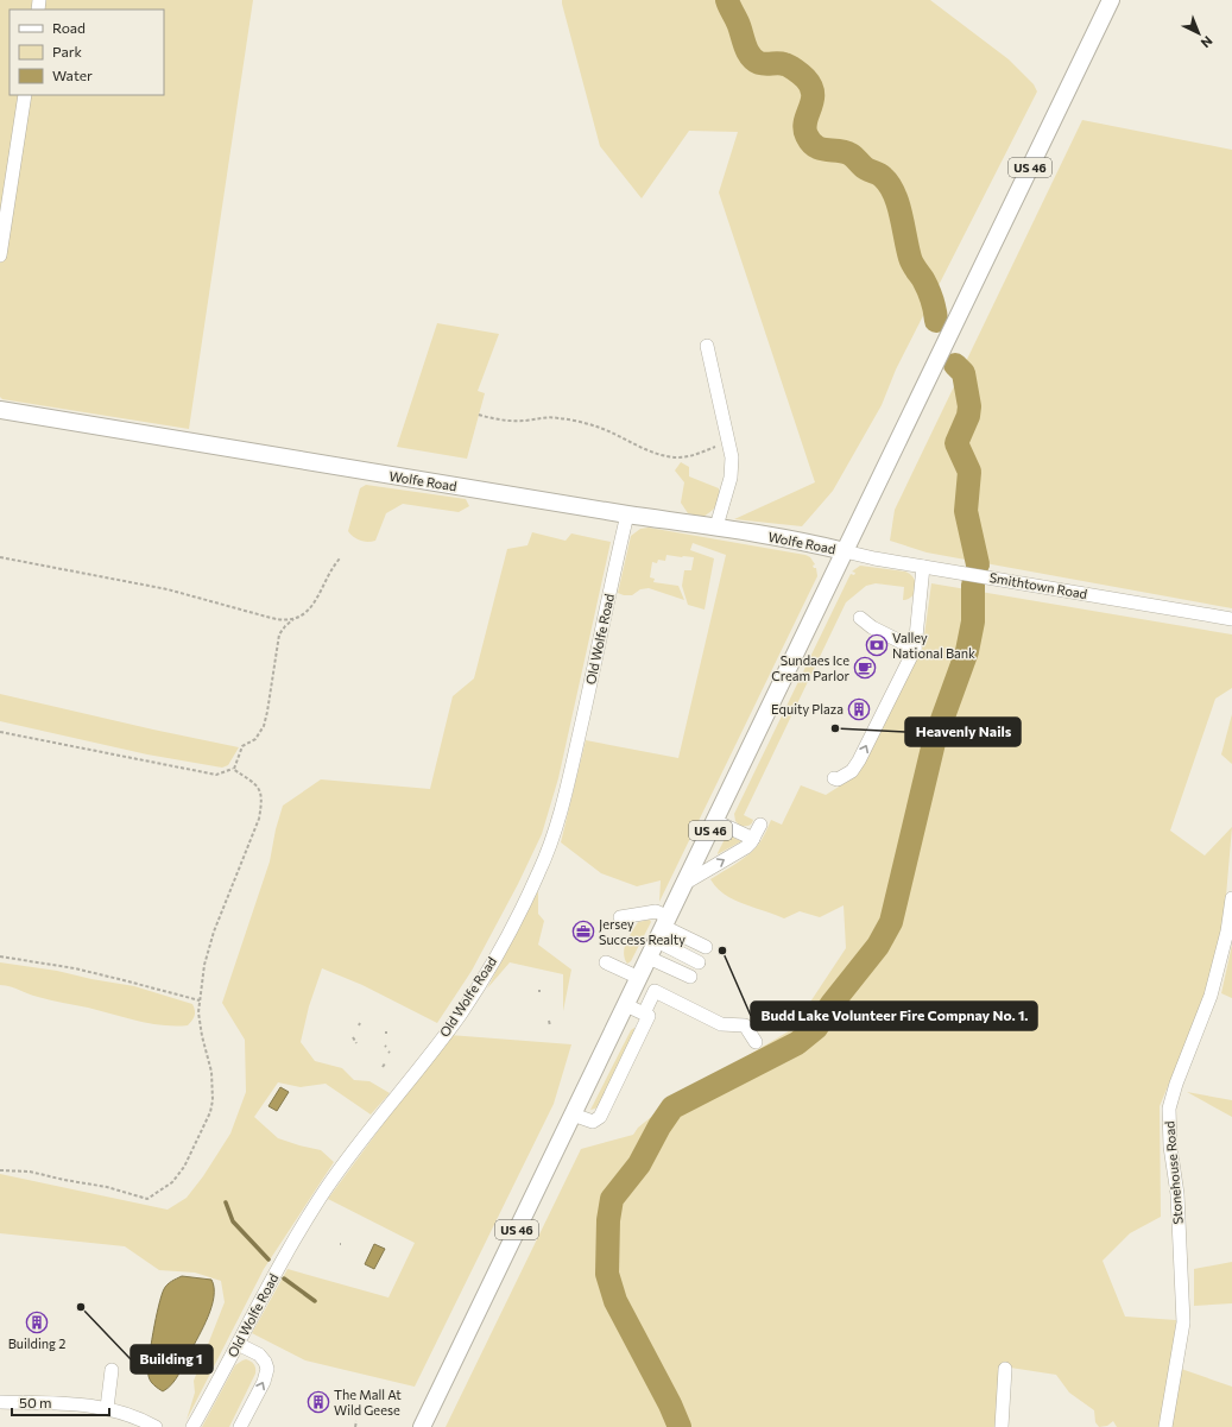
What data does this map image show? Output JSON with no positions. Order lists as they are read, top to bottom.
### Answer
{
  "streets": {
    "main road": ["US 46", "Wolfe Road"],
    "street": ["Smithtown Road", "Old Wolfe Road", "Stonehouse Road"]
  },
  "crossings": [
    ["US 46", "Wolfe Road"],
    ["US 46", "Smithtown Road"],
    ["Wolfe Road", "Smithtown Road"],
    ["Wolfe Road", "Old Wolfe Road"]
  ],
  "places": {
    "bank": ["Valley National Bank"],
    "cafe": ["Sundaes Ice Cream Parlor"],
    "building": ["Equity Plaza", "Building 2", "The Mall At Wild Geese"],
    "other": ["Heavenly Nails", "Budd Lake Volunteer Fire Compnay No. 1.", "Building 1"],
    "office": ["Jersey Success Realty"]
  },
  "legend": ["Road", "Park", "Water"],
  "scale_bar": "50 m",
  "north": "bottom right"
}
